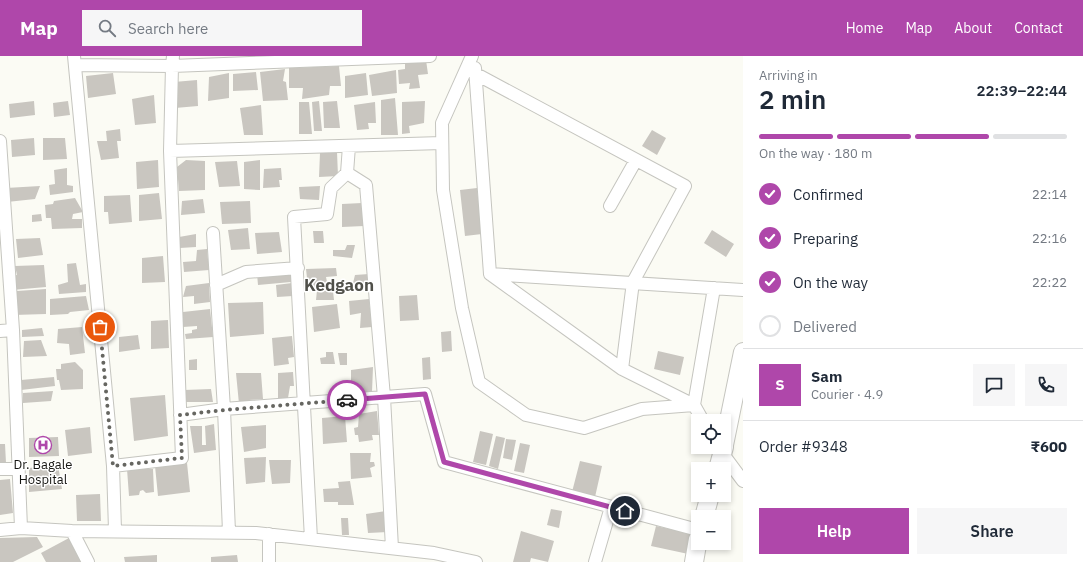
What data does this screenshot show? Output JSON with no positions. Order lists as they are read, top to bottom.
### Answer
{
  "districts": ["Kedgaon"],
  "places": {
    "hospital": ["Dr. Bagale Hospital"]
  },
  "page": {
    "header": "Map",
    "search": "Search here",
    "nav": [
      "Home",
      "Map",
      "About",
      "Contact"
    ],
    "heading": ["2 min", "Arriving in", "22:39–22:44"],
    "panel": [
      "Sam",
      "Courier · 4.9",
      "Order #9348",
      "₹600"
    ],
    "bar": "On the way · 180 m",
    "list": [
      ["Confirmed", "22:14"],
      ["Preparing", "22:16"],
      ["On the way", "22:22"],
      "Delivered"
    ],
    "round": "S",
    "map_buttons": ["+", "−"],
    "buttons": ["Help", "Share"]
  }
}
